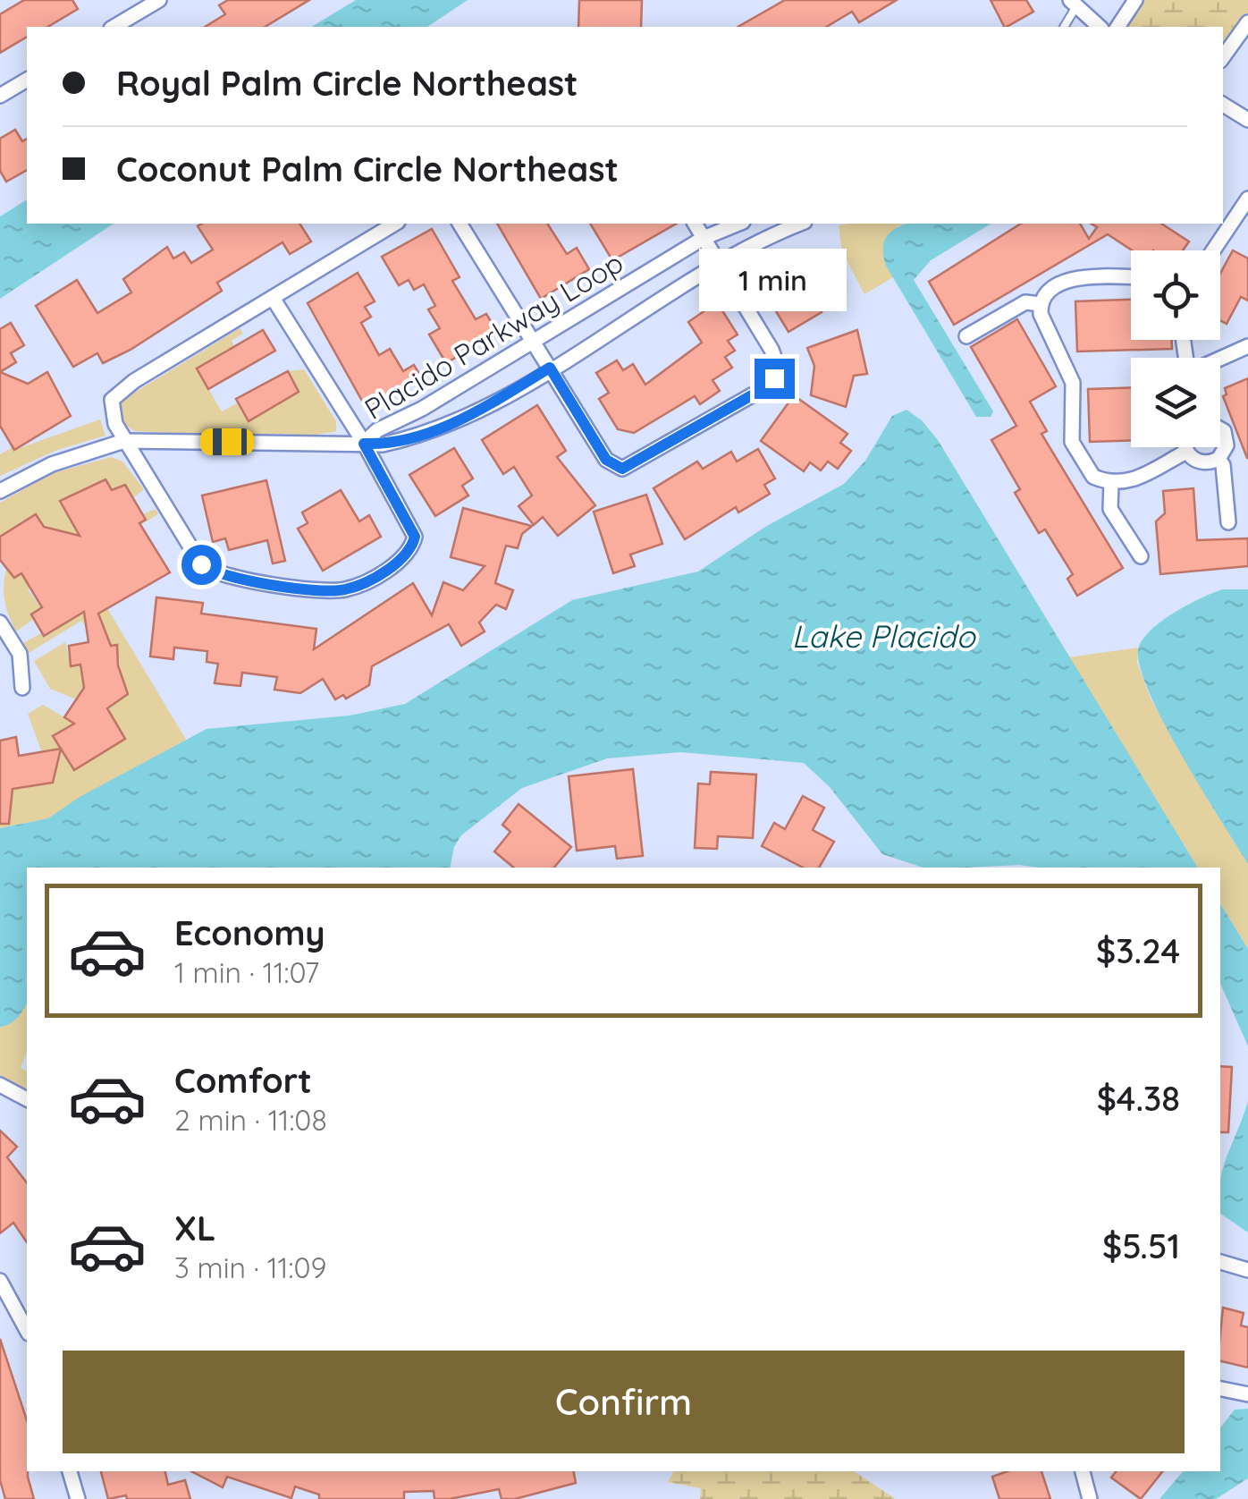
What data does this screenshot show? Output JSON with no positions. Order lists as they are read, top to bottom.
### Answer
{
  "streets": {
    "street": ["Placido Parkway Loop"]
  },
  "water": ["Lake Placido"],
  "page": {
    "banner": ["Royal Palm Circle Northeast", "Coconut Palm Circle Northeast"],
    "bubble": "1 min",
    "list": [
      {
        "name": "Economy",
        "note": "1 min · 11:07",
        "value": "$3.24"
      },
      {
        "name": "Comfort",
        "note": "2 min · 11:08",
        "value": "$4.38"
      },
      {
        "name": "XL",
        "note": "3 min · 11:09",
        "value": "$5.51"
      }
    ],
    "buttons": "Confirm"
  }
}
